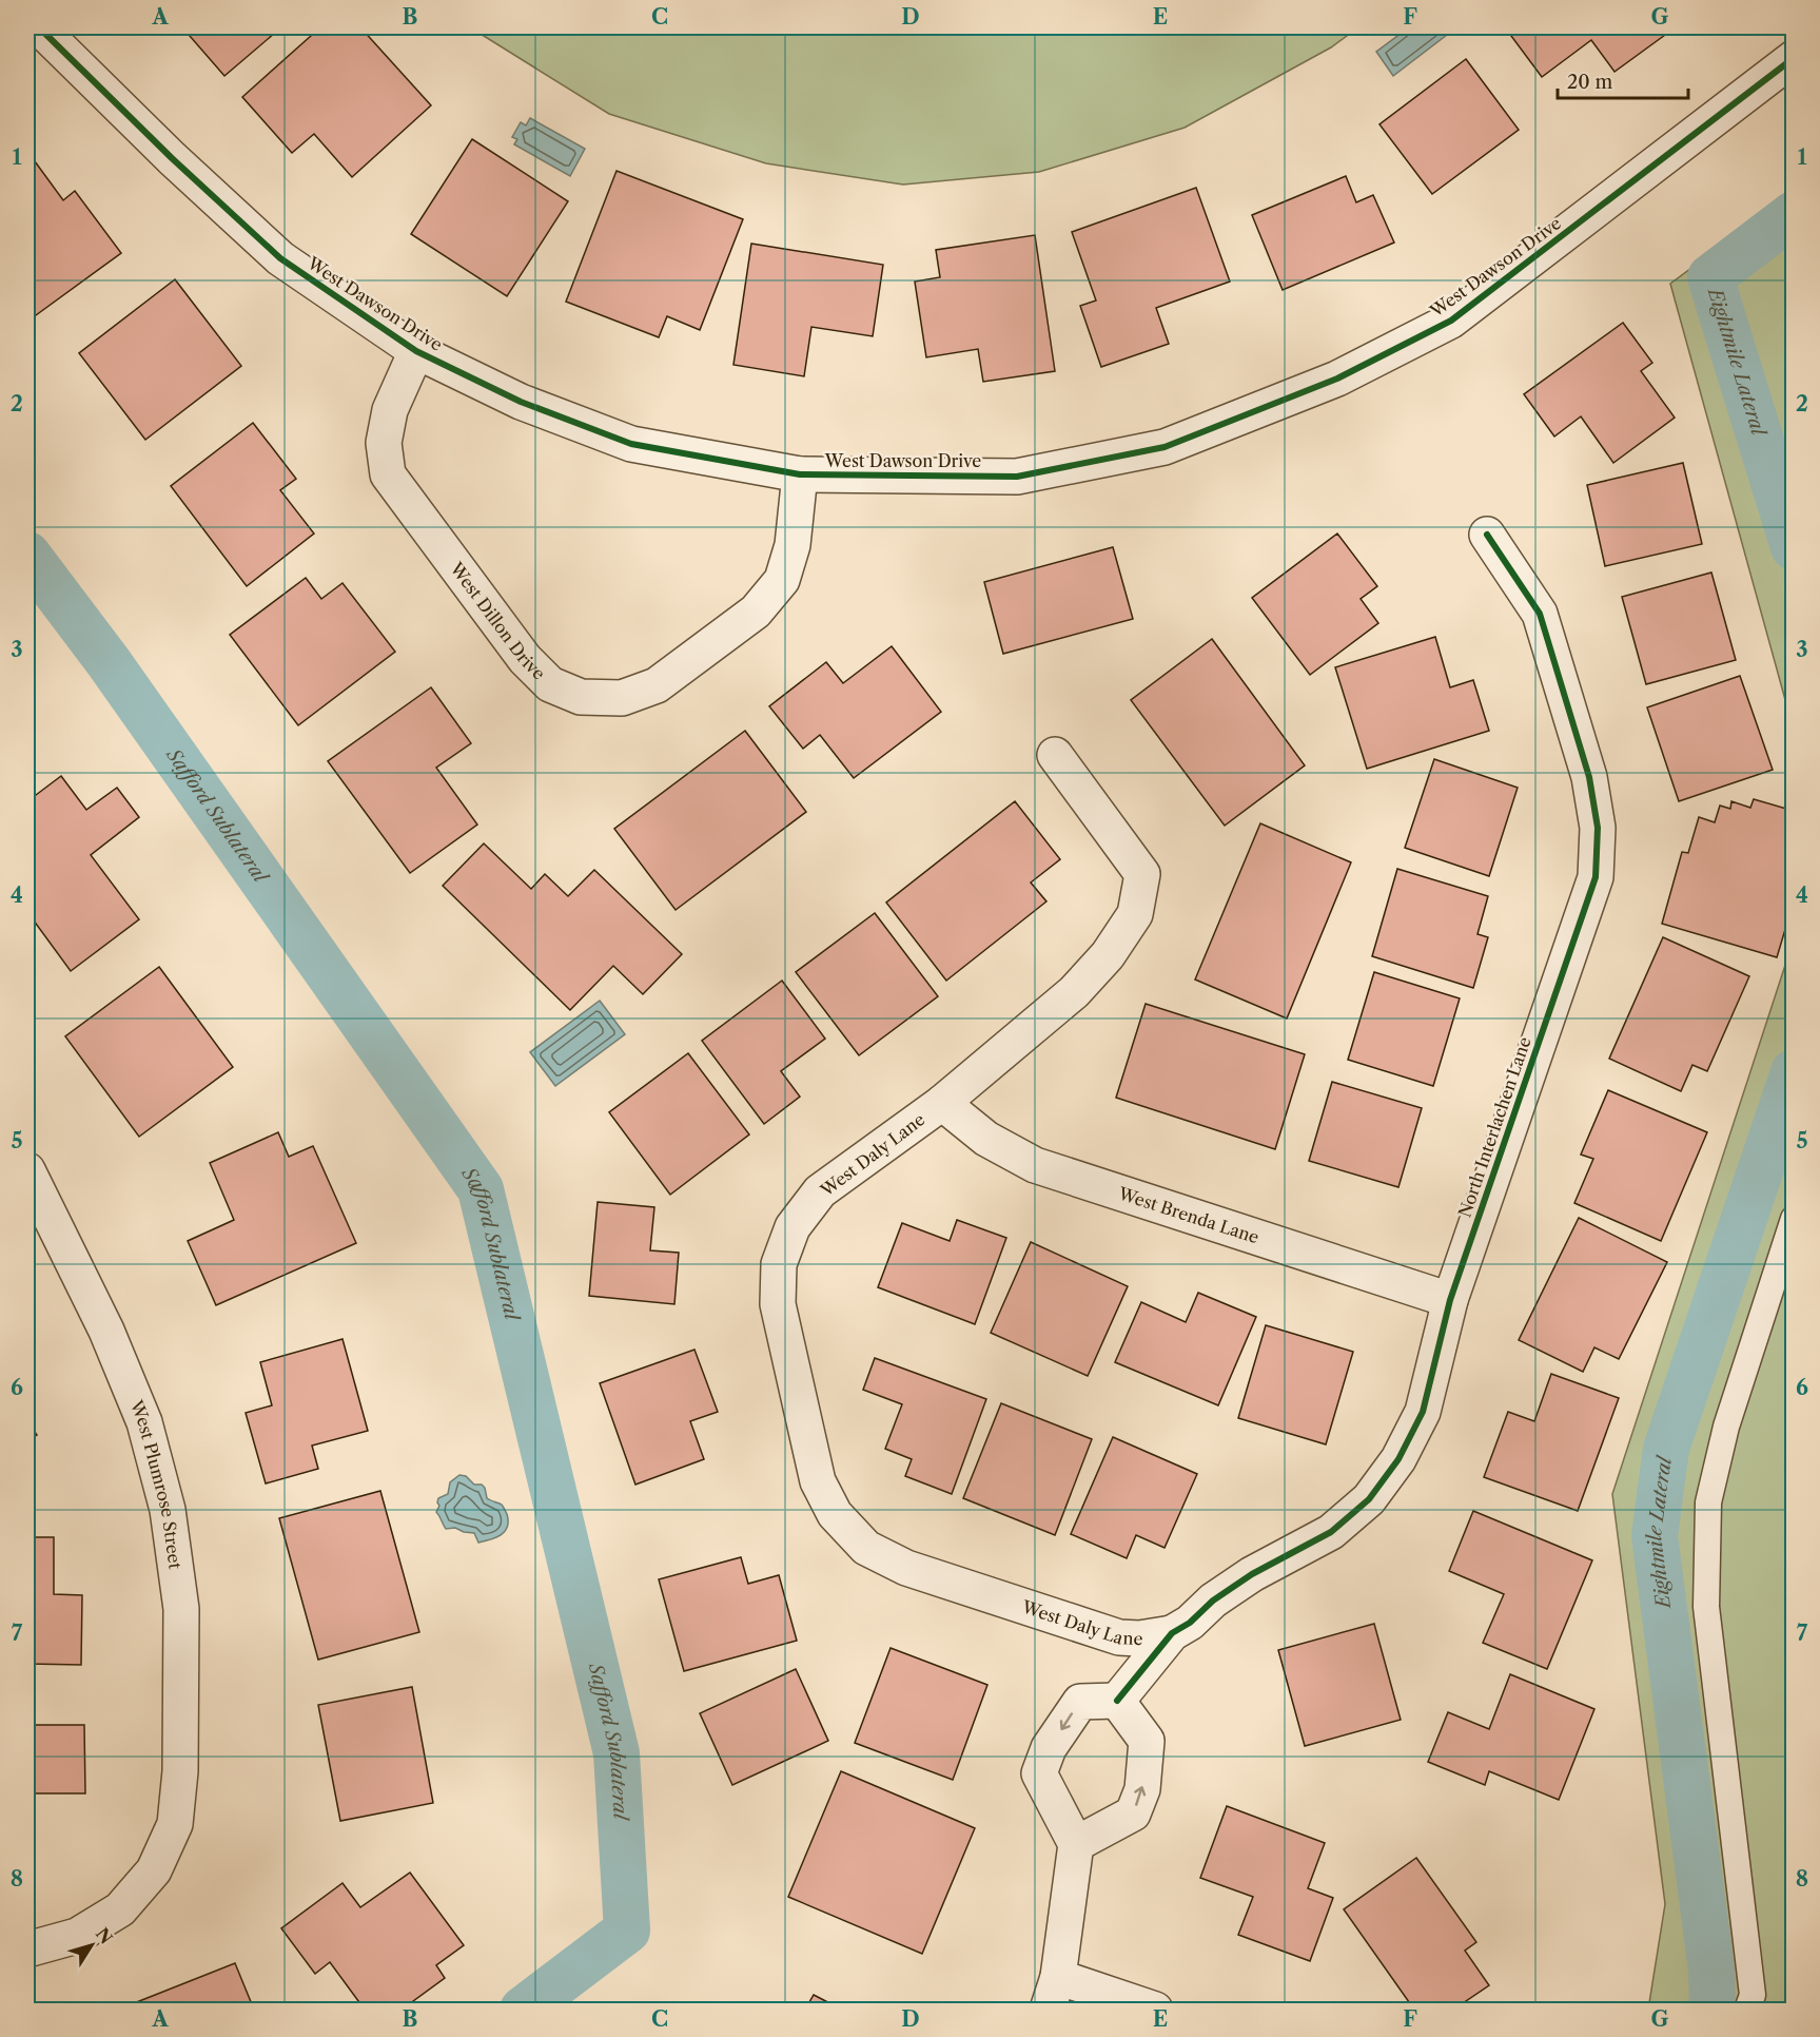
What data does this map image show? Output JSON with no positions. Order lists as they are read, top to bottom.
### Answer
{
  "streets": {
    "street": [
      "West Dawson Drive",
      "West Dillon Drive",
      "North Interlachen Lane",
      "West Daly Lane",
      "West Brenda Lane",
      "West Plumrose Street"
    ]
  },
  "crossings": [
    ["West Dawson Drive", "West Dillon Drive"],
    ["North Interlachen Lane", "West Daly Lane"],
    ["North Interlachen Lane", "West Brenda Lane"],
    ["West Daly Lane", "West Brenda Lane"]
  ],
  "water": ["Eightmile Lateral", "Safford Sublateral"],
  "scale_bar": "20 m",
  "north": "top right",
  "grid": {
    "columns": [
      "A",
      "B",
      "C",
      "D",
      "E",
      "F",
      "G"
    ],
    "rows": [
      "1",
      "2",
      "3",
      "4",
      "5",
      "6",
      "7",
      "8"
    ]
  }
}
